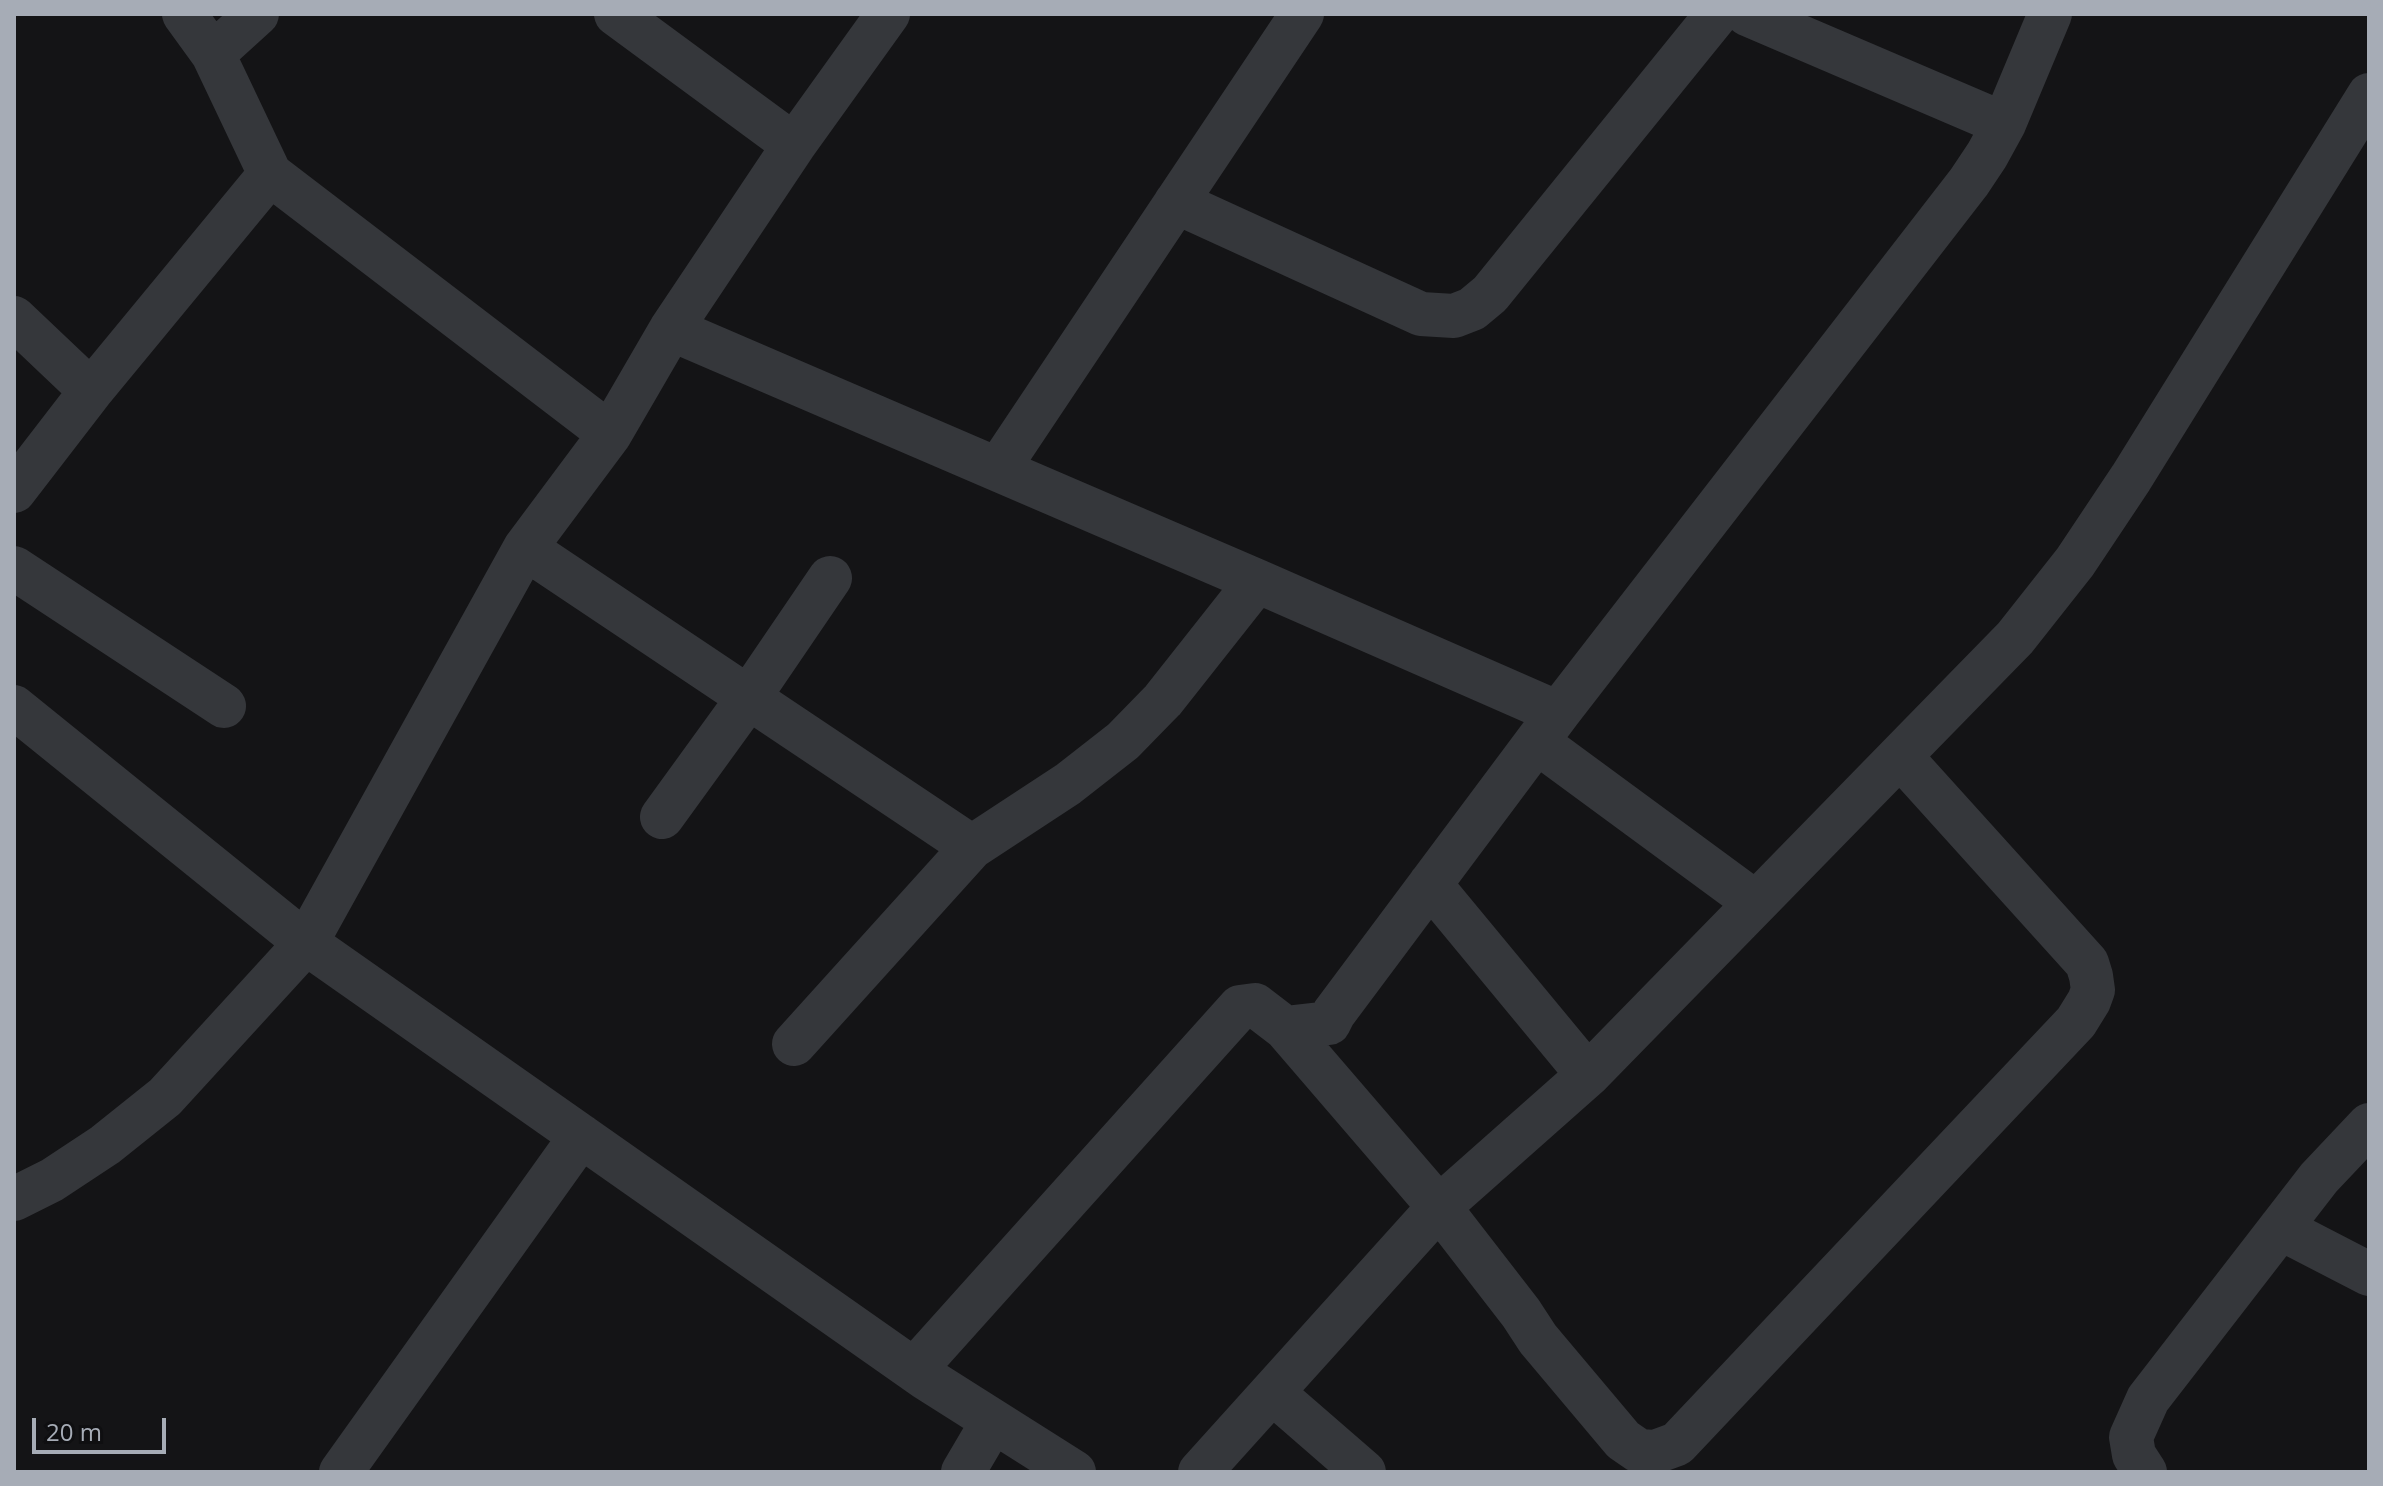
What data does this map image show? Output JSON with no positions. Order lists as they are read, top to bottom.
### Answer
{
  "scale_bar": "20 m"
}
